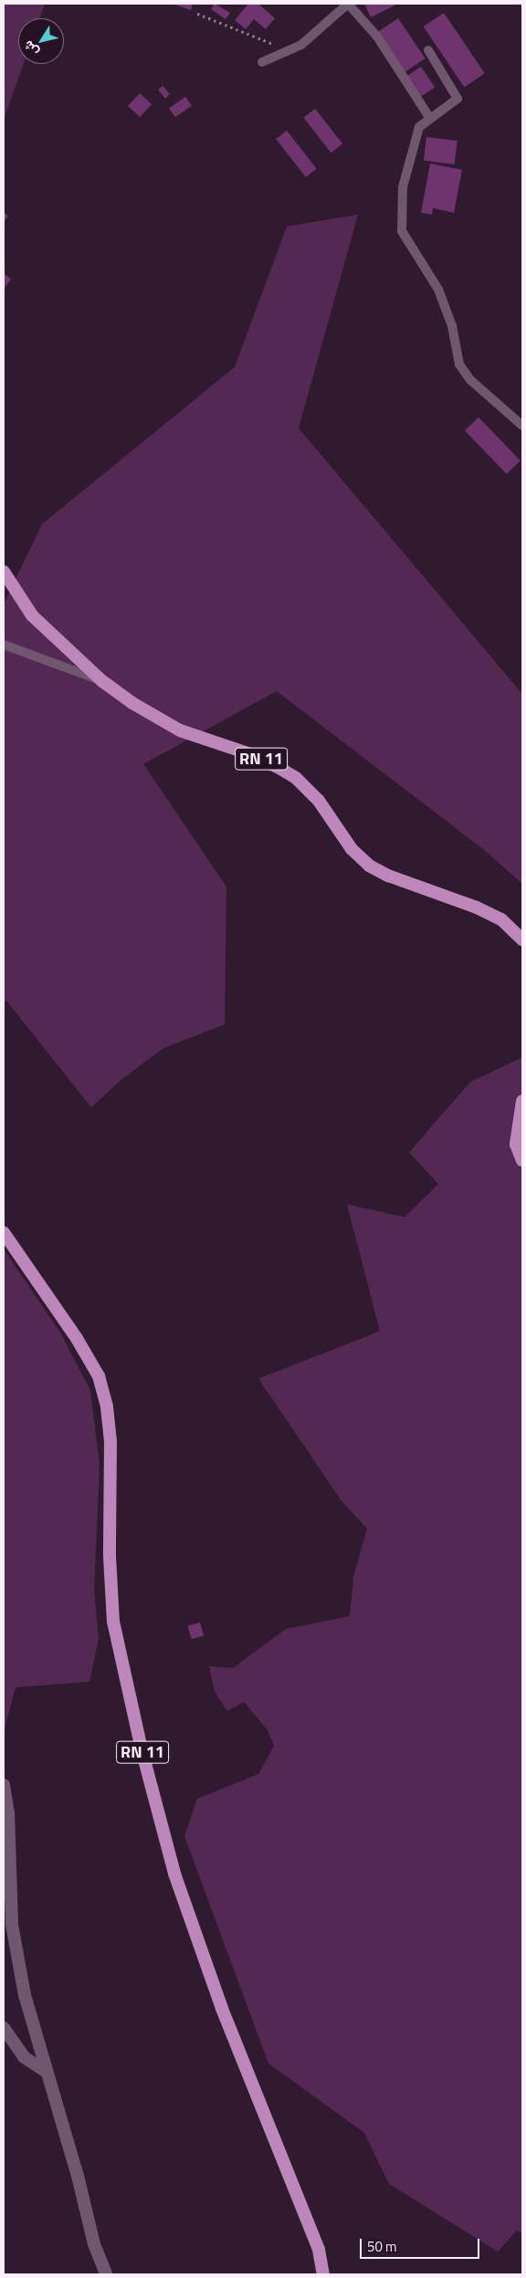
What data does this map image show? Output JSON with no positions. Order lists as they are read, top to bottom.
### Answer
{
  "streets": {
    "main road": ["RN 11"]
  },
  "scale_bar": "50 m",
  "north": "bottom left"
}
